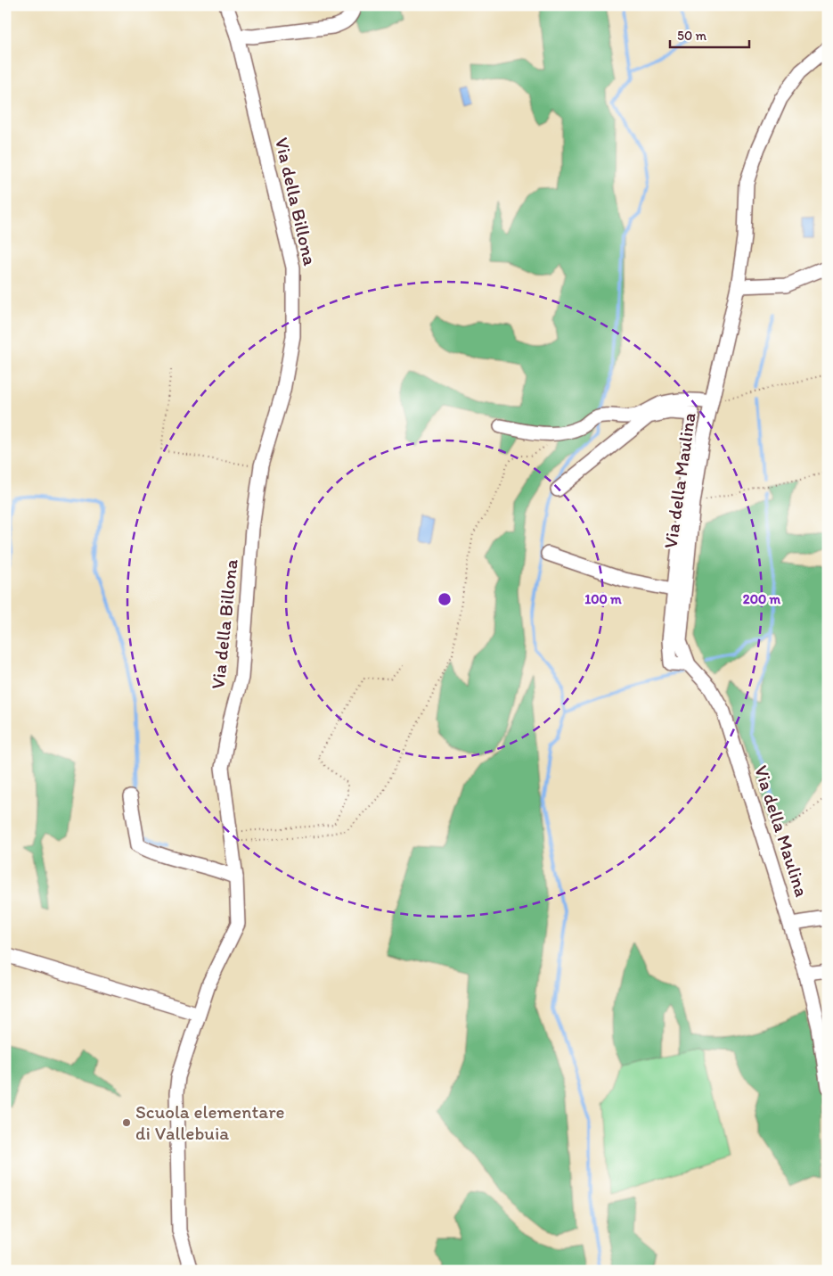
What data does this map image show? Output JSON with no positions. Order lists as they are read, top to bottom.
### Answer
{
  "streets": {
    "street": ["Via della Billona", "Via della Maulina"]
  },
  "places": ["Scuola elementare di Vallebuia"],
  "scale_bar": "50 m",
  "rings": ["100 m", "200 m"]
}
